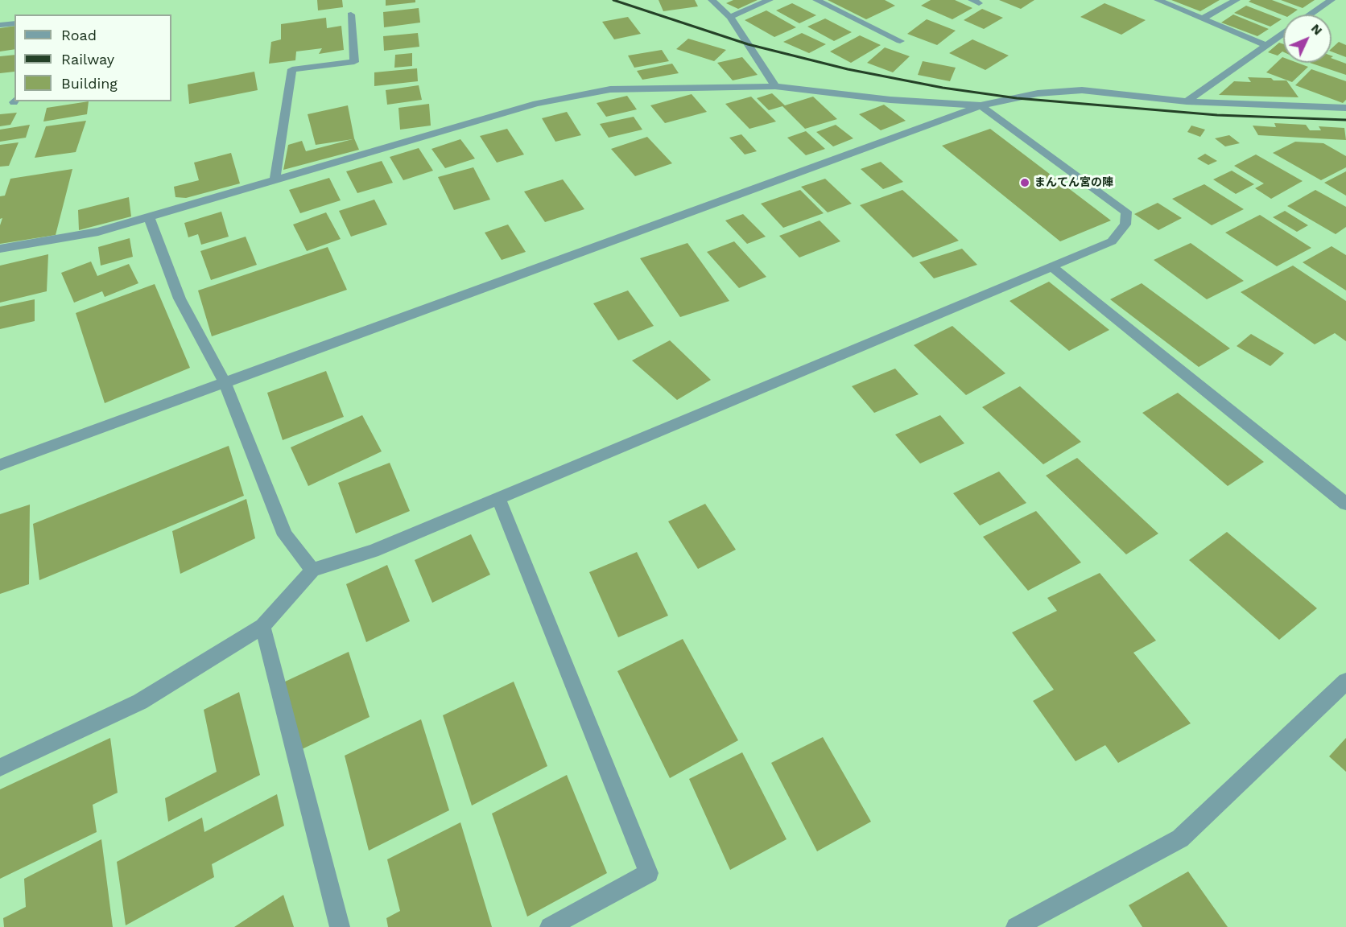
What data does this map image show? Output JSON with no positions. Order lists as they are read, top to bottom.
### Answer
{
  "places": ["まんてん宮の陣"],
  "legend": ["Road", "Railway", "Building"],
  "north": "top right"
}
